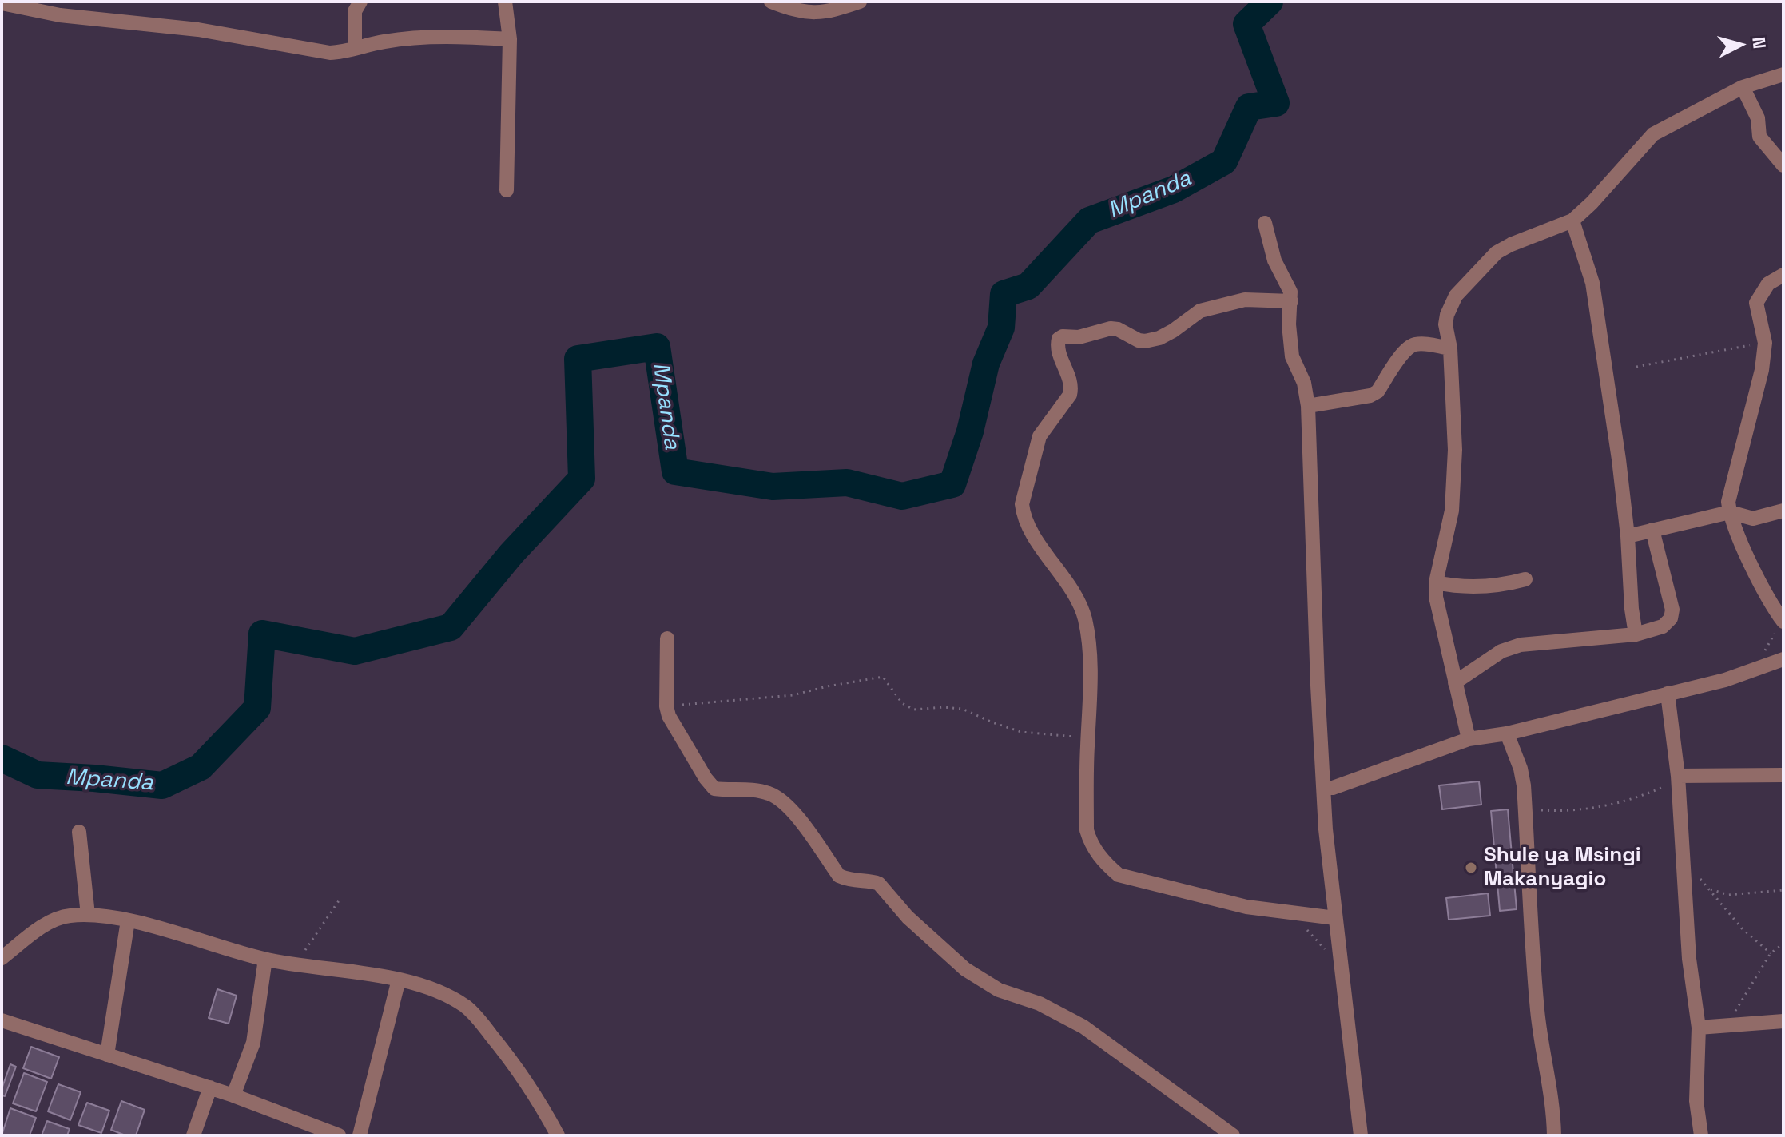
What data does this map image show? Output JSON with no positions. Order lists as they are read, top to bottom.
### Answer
{
  "water": ["Mpanda"],
  "places": ["Shule ya Msingi Makanyagio"],
  "north": "right"
}
